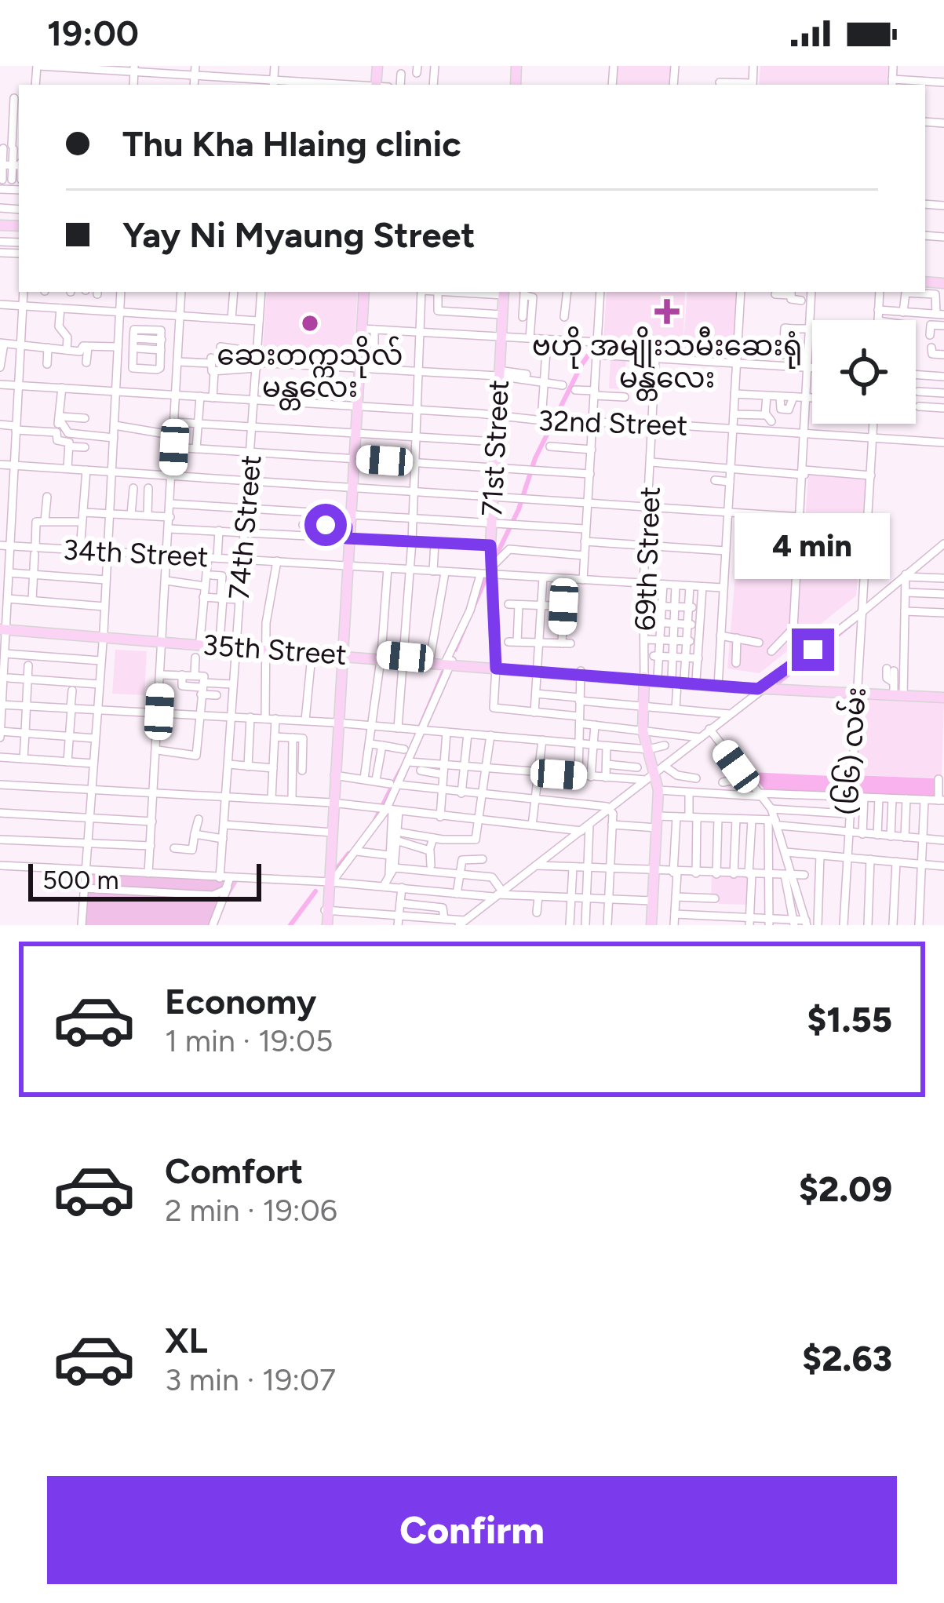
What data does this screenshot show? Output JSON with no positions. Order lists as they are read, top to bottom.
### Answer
{
  "streets": {
    "main road": ["71st Street", "69th Street", "35th Street"],
    "street": [
      "32nd Street",
      "74th Street",
      "34th Street",
      "(၆၆) လမ်း"
    ]
  },
  "crossings": [
    ["32nd Street", "71st Street"],
    ["32nd Street", "74th Street"],
    ["32nd Street", "69th Street"],
    ["32nd Street", "(၆၆) လမ်း"],
    ["71st Street", "34th Street"],
    ["71st Street", "35th Street"],
    ["74th Street", "34th Street"],
    ["74th Street", "35th Street"],
    ["34th Street", "69th Street"],
    ["69th Street", "35th Street"],
    ["35th Street", "(၆၆) လမ်း"]
  ],
  "places": {
    "health": ["ဗဟို အမျိုးသမီးဆေးရုံ မန္တလေး"],
    "other": ["ဆေးတက္ကသိုလ် မန္တလေး"]
  },
  "scale_bar": "500 m",
  "page": {
    "status": "19:00",
    "banner": ["Thu Kha Hlaing clinic", "Yay Ni Myaung Street"],
    "bubble": "4 min",
    "scale": "500 m",
    "list": [
      {
        "name": "Economy",
        "note": "1 min · 19:05",
        "value": "$1.55"
      },
      {
        "name": "Comfort",
        "note": "2 min · 19:06",
        "value": "$2.09"
      },
      {
        "name": "XL",
        "note": "3 min · 19:07",
        "value": "$2.63"
      }
    ],
    "buttons": "Confirm"
  }
}
